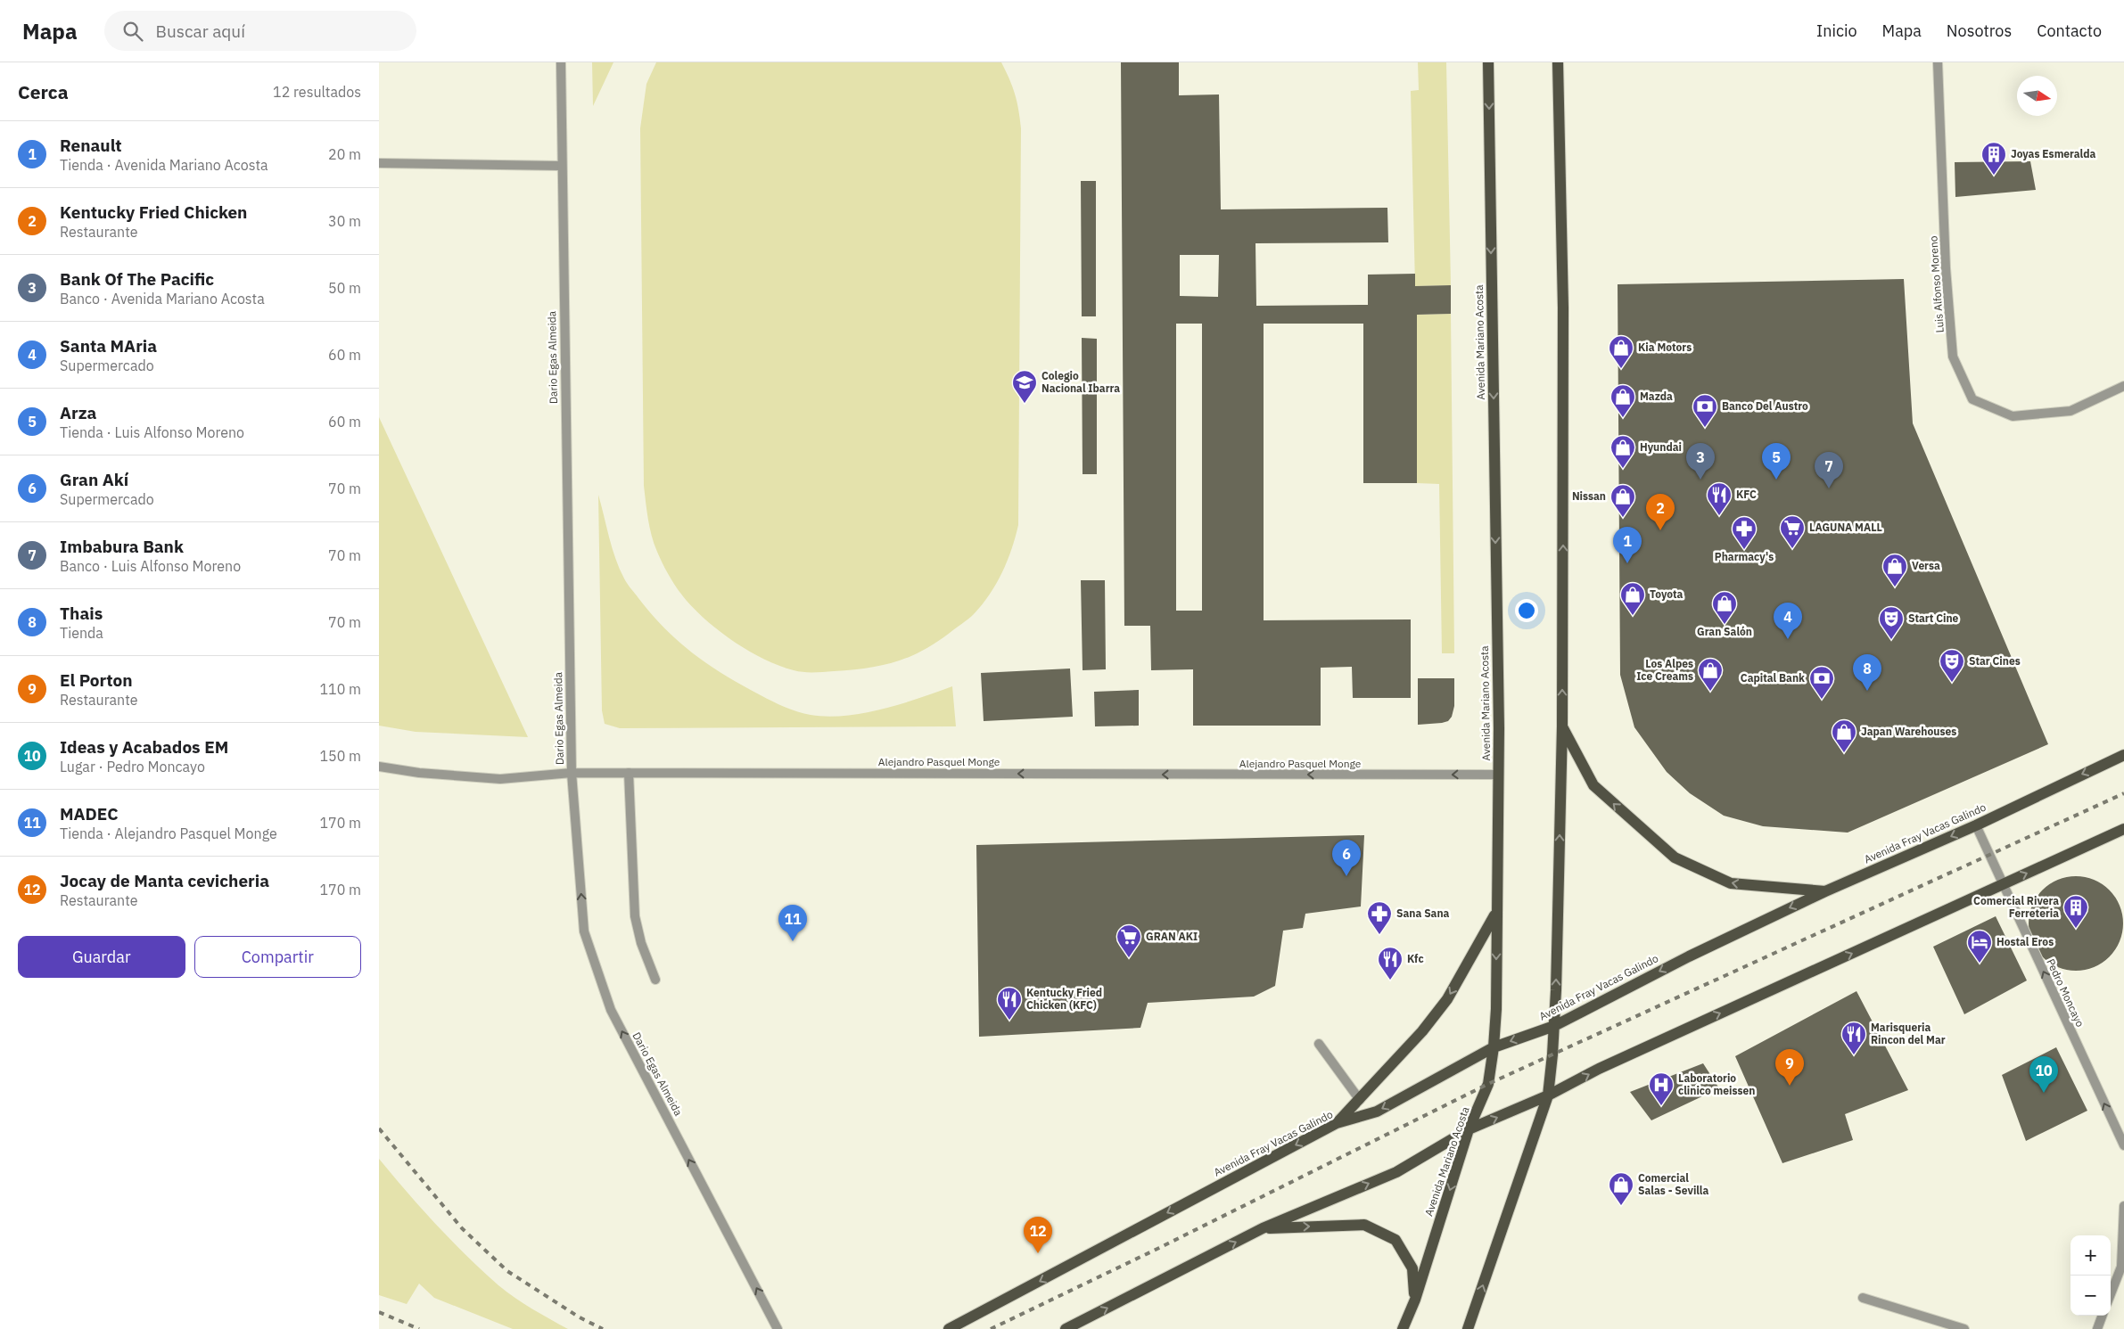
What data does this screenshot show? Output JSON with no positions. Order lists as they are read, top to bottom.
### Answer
{
  "streets": {
    "main road": ["Avenida Mariano Acosta", "Avenida Fray Vacas Galindo"],
    "street": [
      "Luis Alfonso Moreno",
      "Dario Egas Almeida",
      "Alejandro Pasquel Monge",
      "Pedro Moncayo"
    ]
  },
  "crossings": [
    ["Avenida Mariano Acosta", "Alejandro Pasquel Monge"],
    ["Avenida Mariano Acosta", "Avenida Fray Vacas Galindo"],
    ["Dario Egas Almeida", "Alejandro Pasquel Monge"],
    ["Avenida Fray Vacas Galindo", "Pedro Moncayo"]
  ],
  "one_way": ["Alejandro Pasquel Monge", "Pedro Moncayo"],
  "places": {
    "building": ["Joyas Esmeralda", "Comercial Rivera Ferreteria"],
    "shop": [
      "Kia Motors",
      "Mazda",
      "Hyundai",
      "Nissan",
      "Versa",
      "Toyota",
      "Gran Salón",
      "Los Alpes Ice Creams",
      "Japan Warehouses",
      "Comercial Salas - Sevilla"
    ],
    "school or university": ["Colegio Nacional Ibarra"],
    "bank": ["Banco Del Austro", "Capital Bank"],
    "restaurant": [
      "KFC",
      "Kfc",
      "Kentucky Fried Chicken (KFC)",
      "Marisqueria Rincon del Mar"
    ],
    "supermarket": ["LAGUNA MALL", "GRAN AKI"],
    "pharmacy": ["Pharmacy's", "Sana Sana"],
    "theatre": ["Start Cine", "Star Cines"],
    "hotel": ["Hostal Eros"],
    "hospital": ["Laboratorio clinico meissen"]
  },
  "north": "right",
  "page": {
    "header": "Mapa",
    "search": "Buscar aquí",
    "nav": [
      "Inicio",
      "Mapa",
      "Nosotros",
      "Contacto"
    ],
    "heading": ["Cerca", "12 resultados"],
    "list": [
      {
        "mark": "1",
        "name": "Renault",
        "note": "Tienda · Avenida Mariano Acosta",
        "value": "20 m"
      },
      {
        "mark": "2",
        "name": "Kentucky Fried Chicken",
        "note": "Restaurante",
        "value": "30 m"
      },
      {
        "mark": "3",
        "name": "Bank Of The Pacific",
        "note": "Banco · Avenida Mariano Acosta",
        "value": "50 m"
      },
      {
        "mark": "4",
        "name": "Santa MAria",
        "note": "Supermercado",
        "value": "60 m"
      },
      {
        "mark": "5",
        "name": "Arza",
        "note": "Tienda · Luis Alfonso Moreno",
        "value": "60 m"
      },
      {
        "mark": "6",
        "name": "Gran Akí",
        "note": "Supermercado",
        "value": "70 m"
      },
      {
        "mark": "7",
        "name": "Imbabura Bank",
        "note": "Banco · Luis Alfonso Moreno",
        "value": "70 m"
      },
      {
        "mark": "8",
        "name": "Thais",
        "note": "Tienda",
        "value": "70 m"
      },
      {
        "mark": "9",
        "name": "El Porton",
        "note": "Restaurante",
        "value": "110 m"
      },
      {
        "mark": "10",
        "name": "Ideas y Acabados EM",
        "note": "Lugar · Pedro Moncayo",
        "value": "150 m"
      },
      {
        "mark": "11",
        "name": "MADEC",
        "note": "Tienda · Alejandro Pasquel Monge",
        "value": "170 m"
      },
      {
        "mark": "12",
        "name": "Jocay de Manta cevicheria",
        "note": "Restaurante",
        "value": "170 m"
      }
    ],
    "pins": [
      "3",
      "5",
      "7",
      "2",
      "1",
      "4",
      "8",
      "6",
      "11",
      "9",
      "10",
      "12"
    ],
    "buttons": ["Guardar", "Compartir"],
    "map_buttons": ["+", "−"]
  }
}
